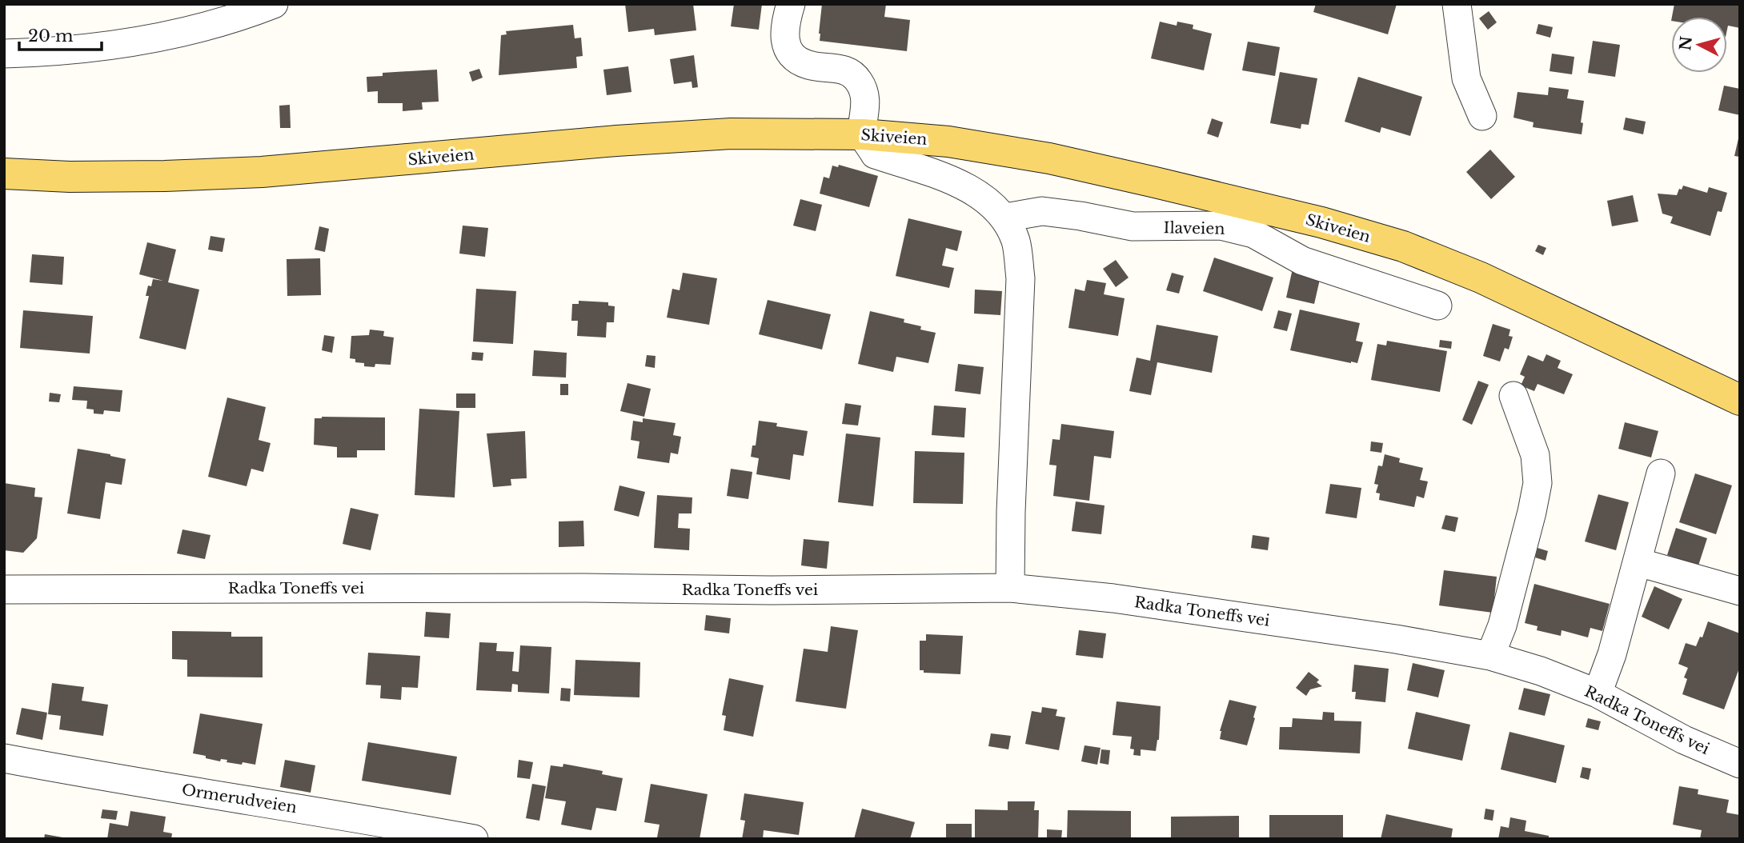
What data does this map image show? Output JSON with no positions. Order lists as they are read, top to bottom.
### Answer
{
  "streets": {
    "main road": ["Skiveien"],
    "street": ["Ilaveien", "Radka Toneffs vei", "Ormerudveien"]
  },
  "scale_bar": "20 m",
  "north": "left"
}
